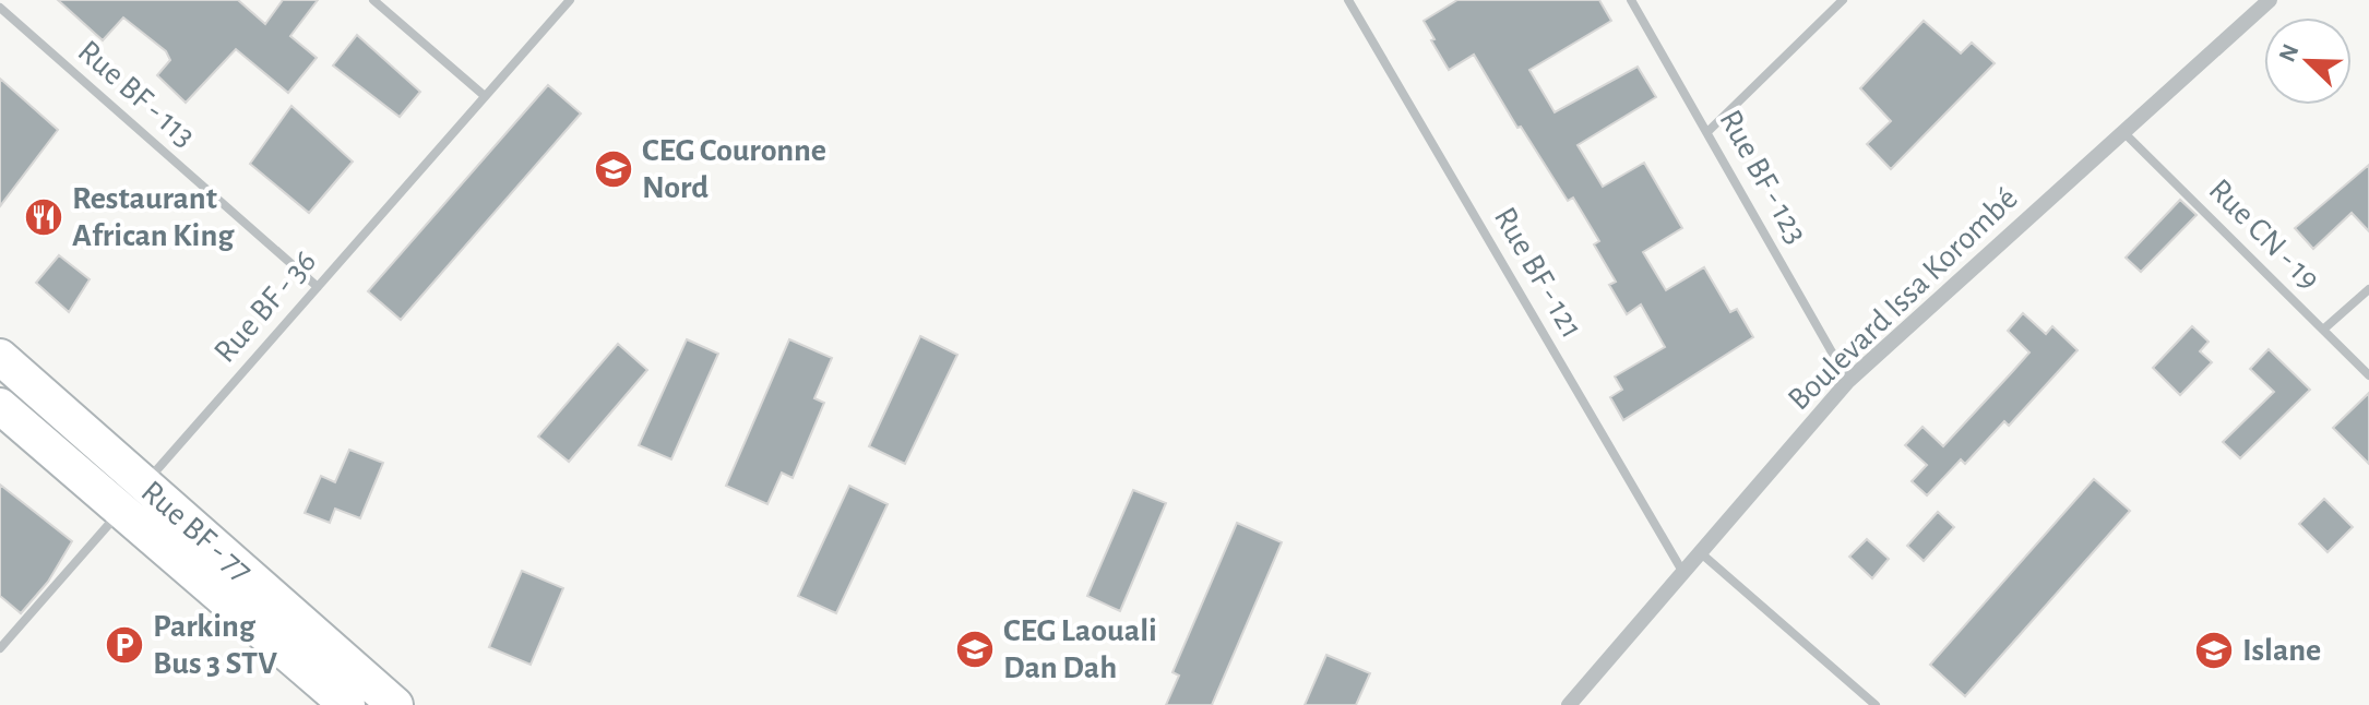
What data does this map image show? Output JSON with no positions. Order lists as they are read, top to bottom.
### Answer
{
  "streets": {
    "main road": ["Rue BF - 77"],
    "street": [
      "Rue BF - 113",
      "Rue BF - 123",
      "Rue CN - 19",
      "Rue BF - 121",
      "Boulevard Issa Korombé",
      "Rue BF - 36"
    ]
  },
  "crossings": [
    ["Rue BF - 113", "Rue BF - 36"],
    ["Rue BF - 123", "Boulevard Issa Korombé"],
    ["Rue CN - 19", "Boulevard Issa Korombé"],
    ["Rue BF - 121", "Boulevard Issa Korombé"],
    ["Rue BF - 36", "Rue BF - 77"]
  ],
  "places": {
    "school or university": ["CEG Couronne Nord", "CEG Laouali Dan Dah", "Islane"],
    "restaurant": ["Restaurant African King"],
    "parking": ["Parking Bus 3 STV"]
  },
  "north": "top left"
}
